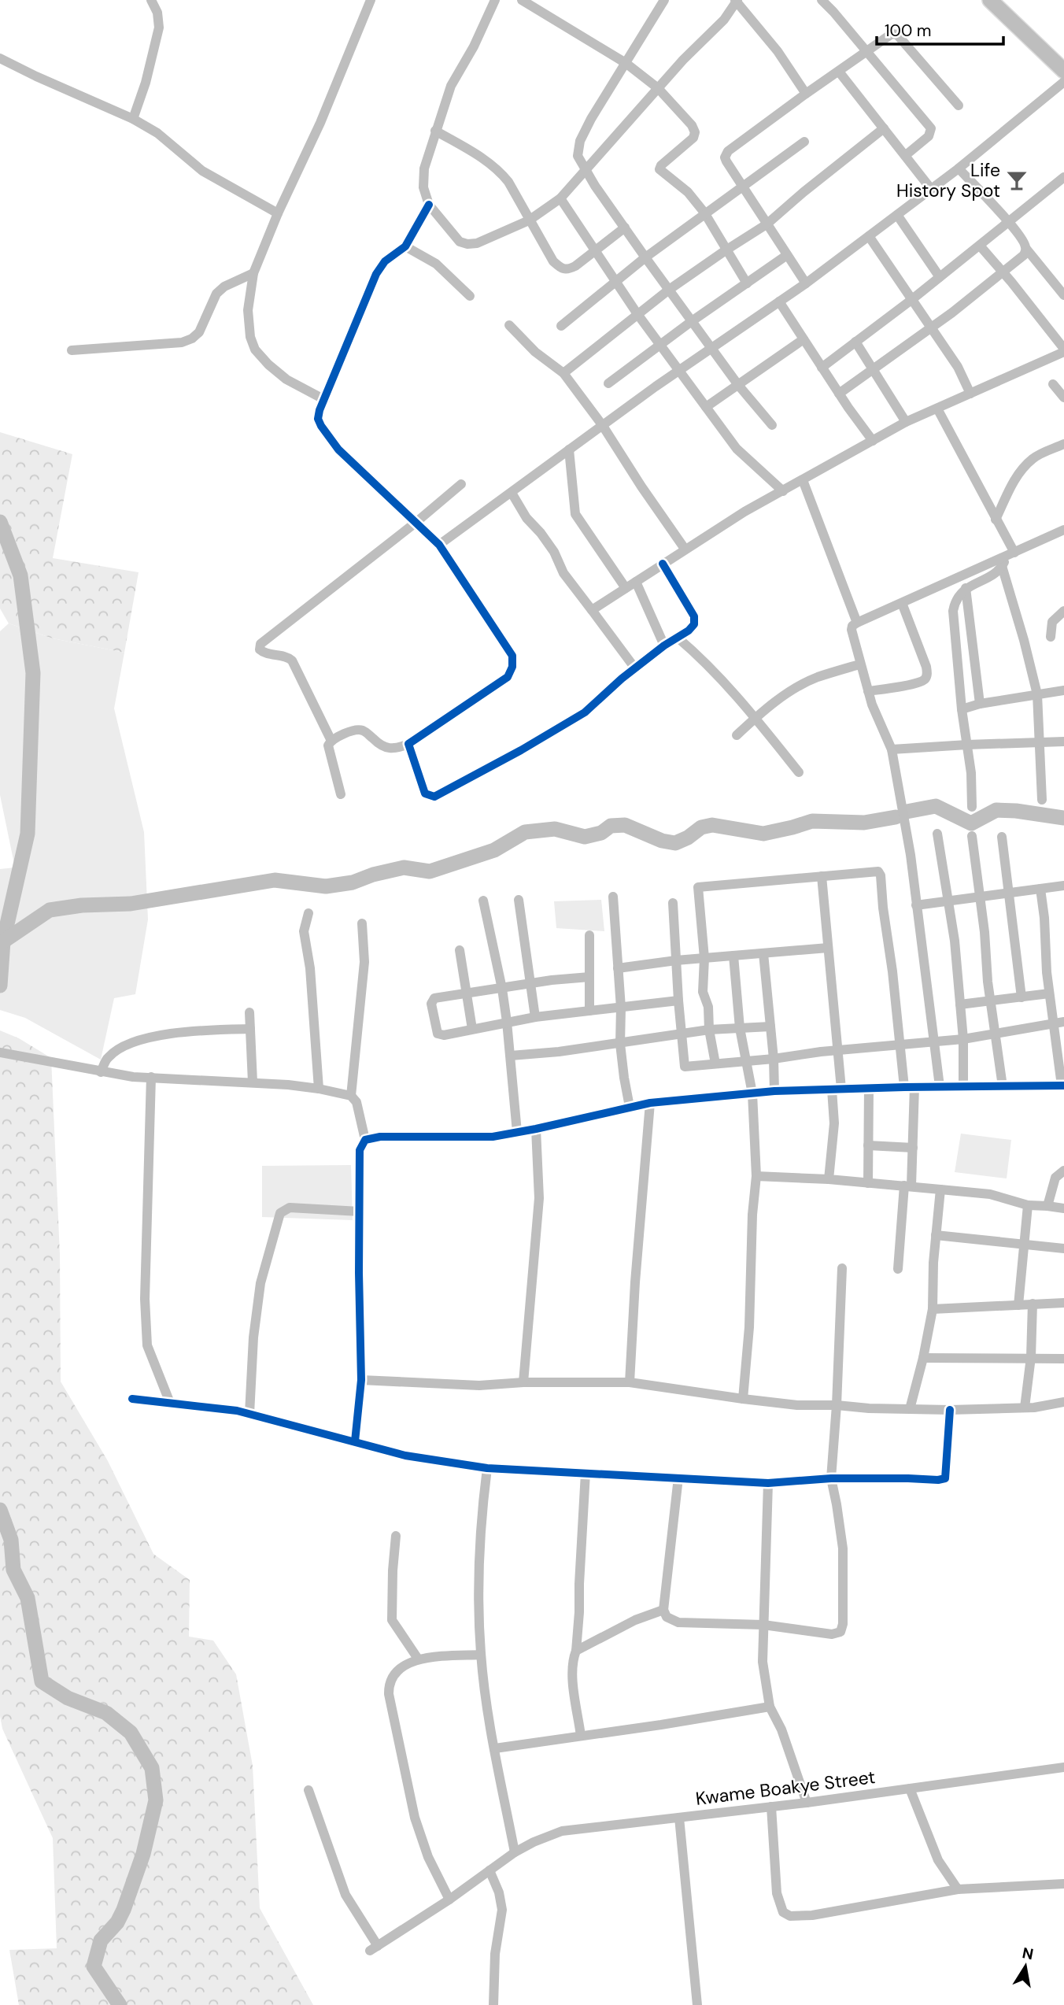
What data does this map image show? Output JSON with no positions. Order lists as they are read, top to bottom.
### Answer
{
  "streets": {
    "street": ["Kwame Boakye Street"]
  },
  "places": {
    "bar": ["Life History Spot"]
  },
  "scale_bar": "100 m",
  "north": "top"
}
